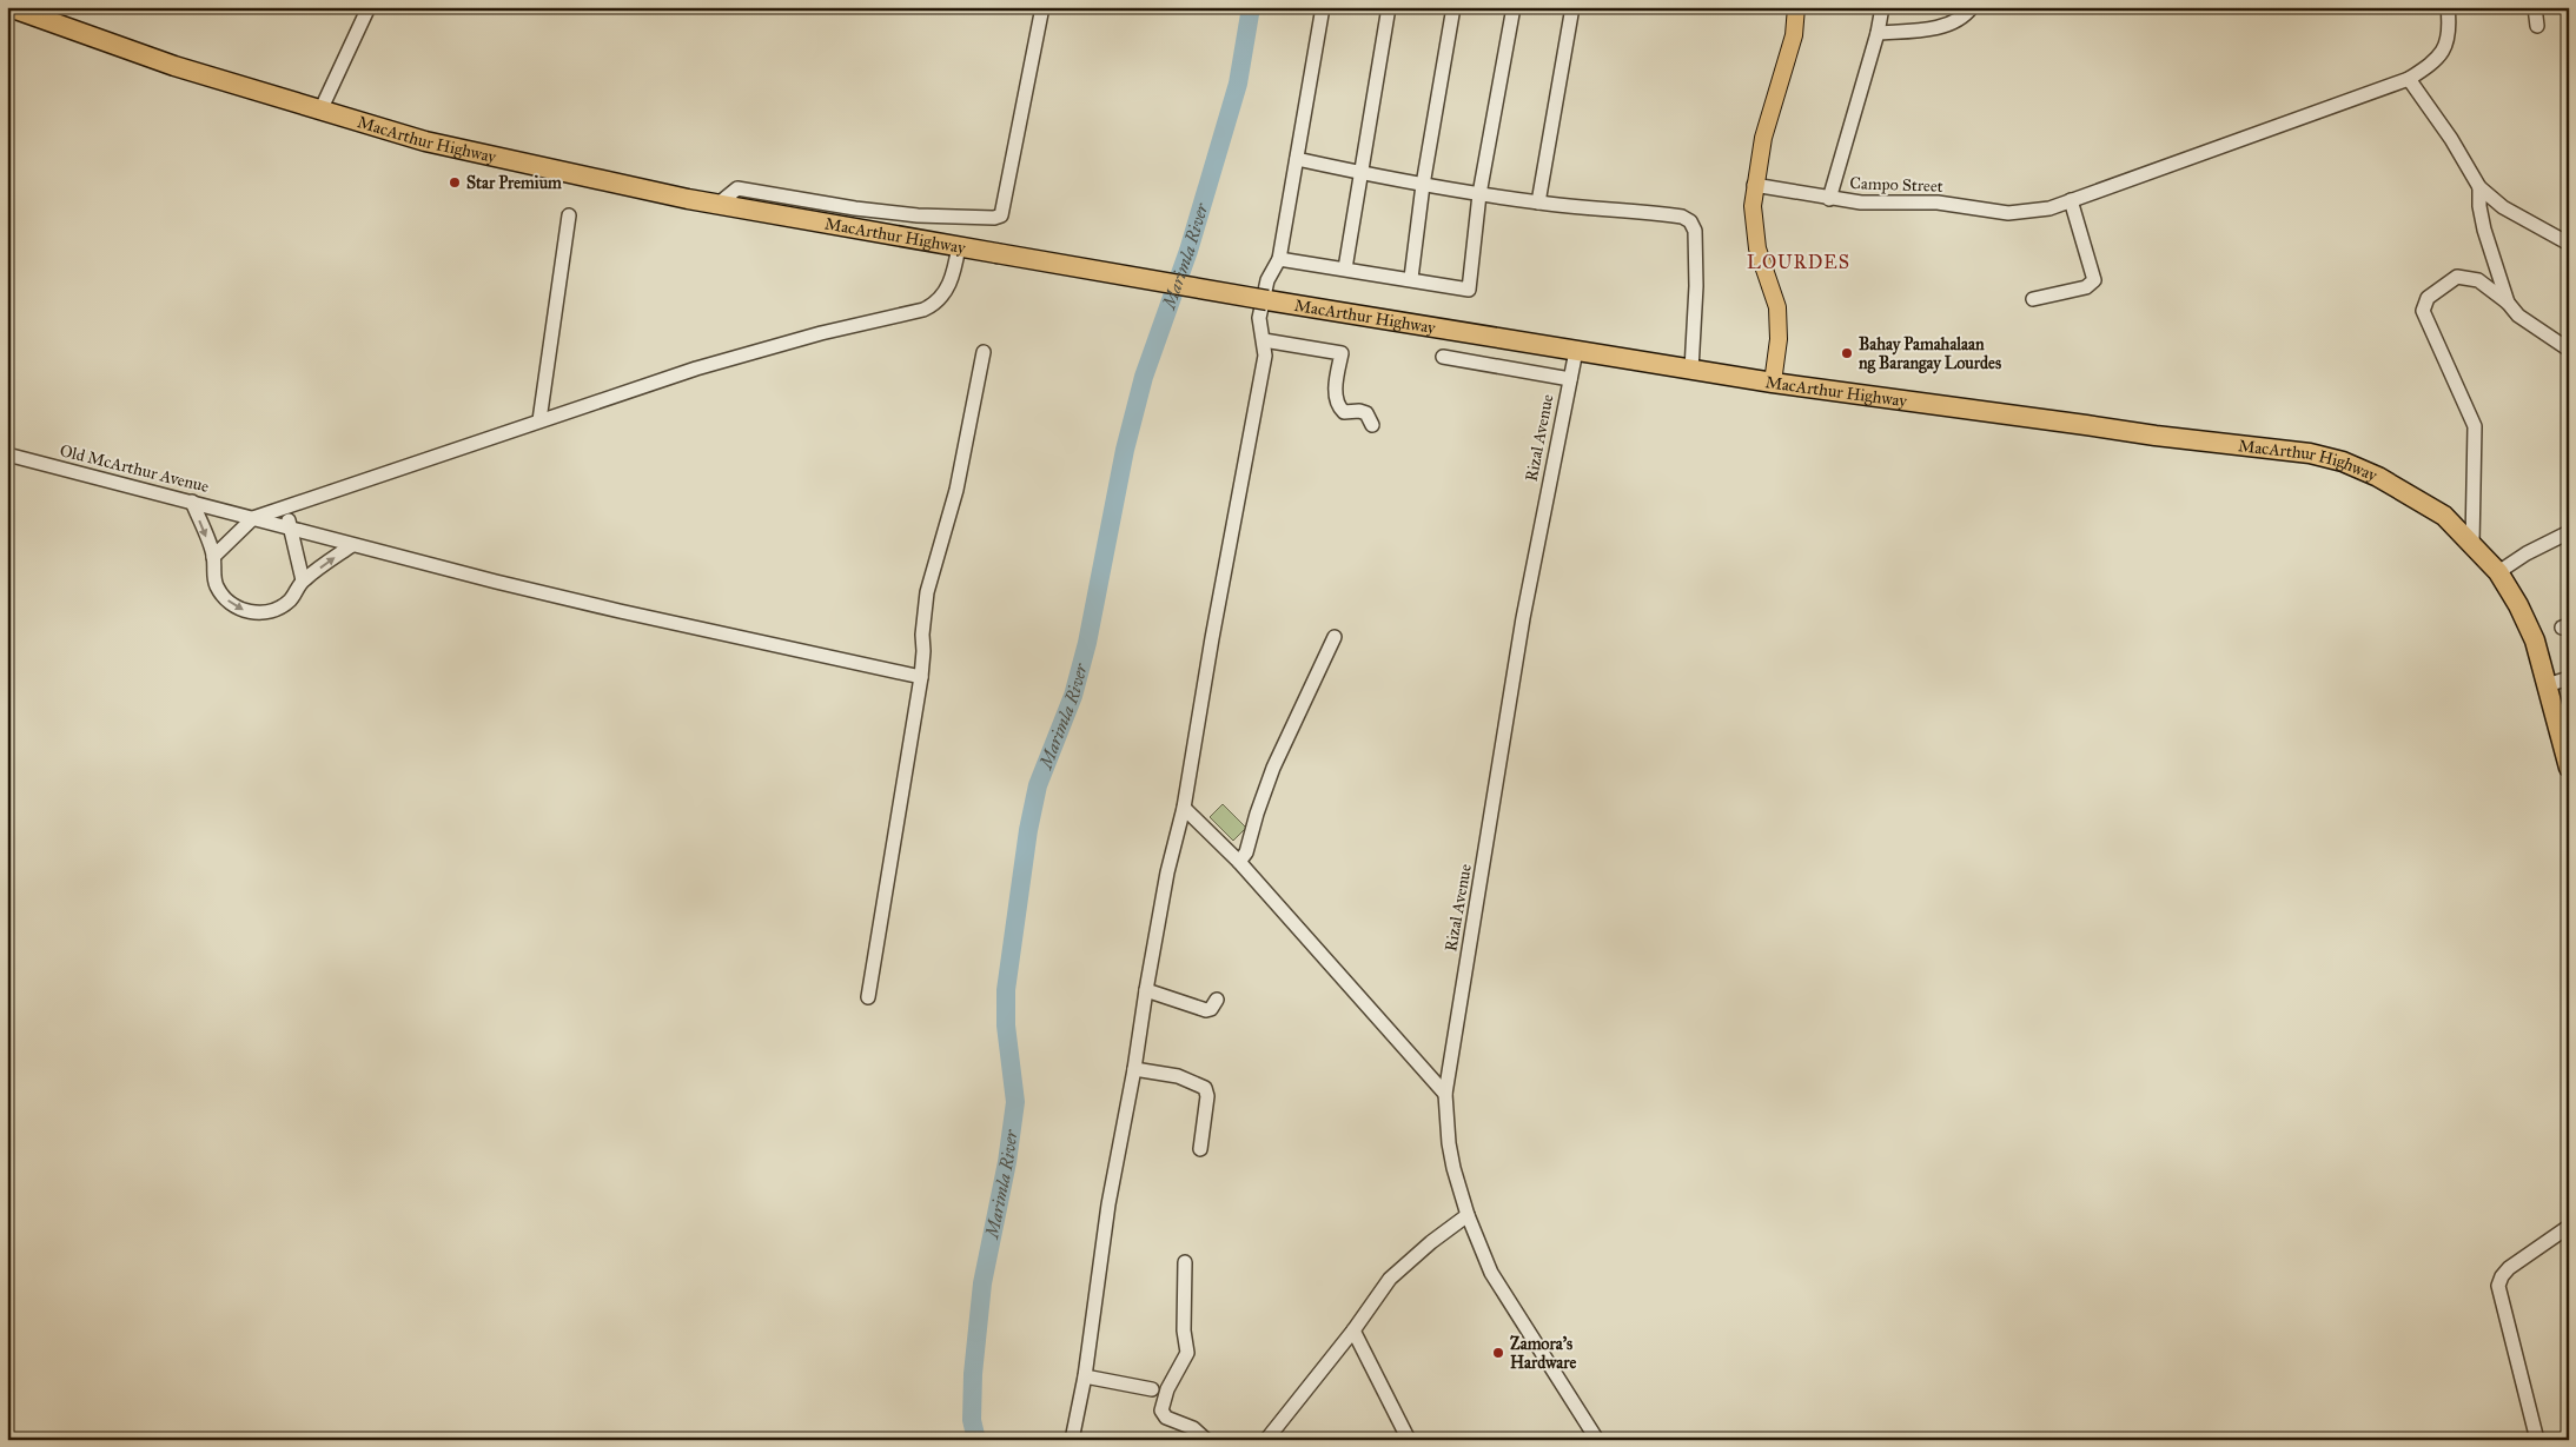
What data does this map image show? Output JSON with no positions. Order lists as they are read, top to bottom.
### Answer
{
  "streets": {
    "highway": ["MacArthur Highway"],
    "street": ["Campo Street", "Rizal Avenue", "Old McArthur Avenue"]
  },
  "crossings": [
    ["MacArthur Highway", "Rizal Avenue"]
  ],
  "districts": ["LOURDES"],
  "water": ["Marimla River"],
  "places": ["Star Premium", "Bahay Pamahalaan ng Barangay Lourdes", "Zamora's Hardware"]
}
